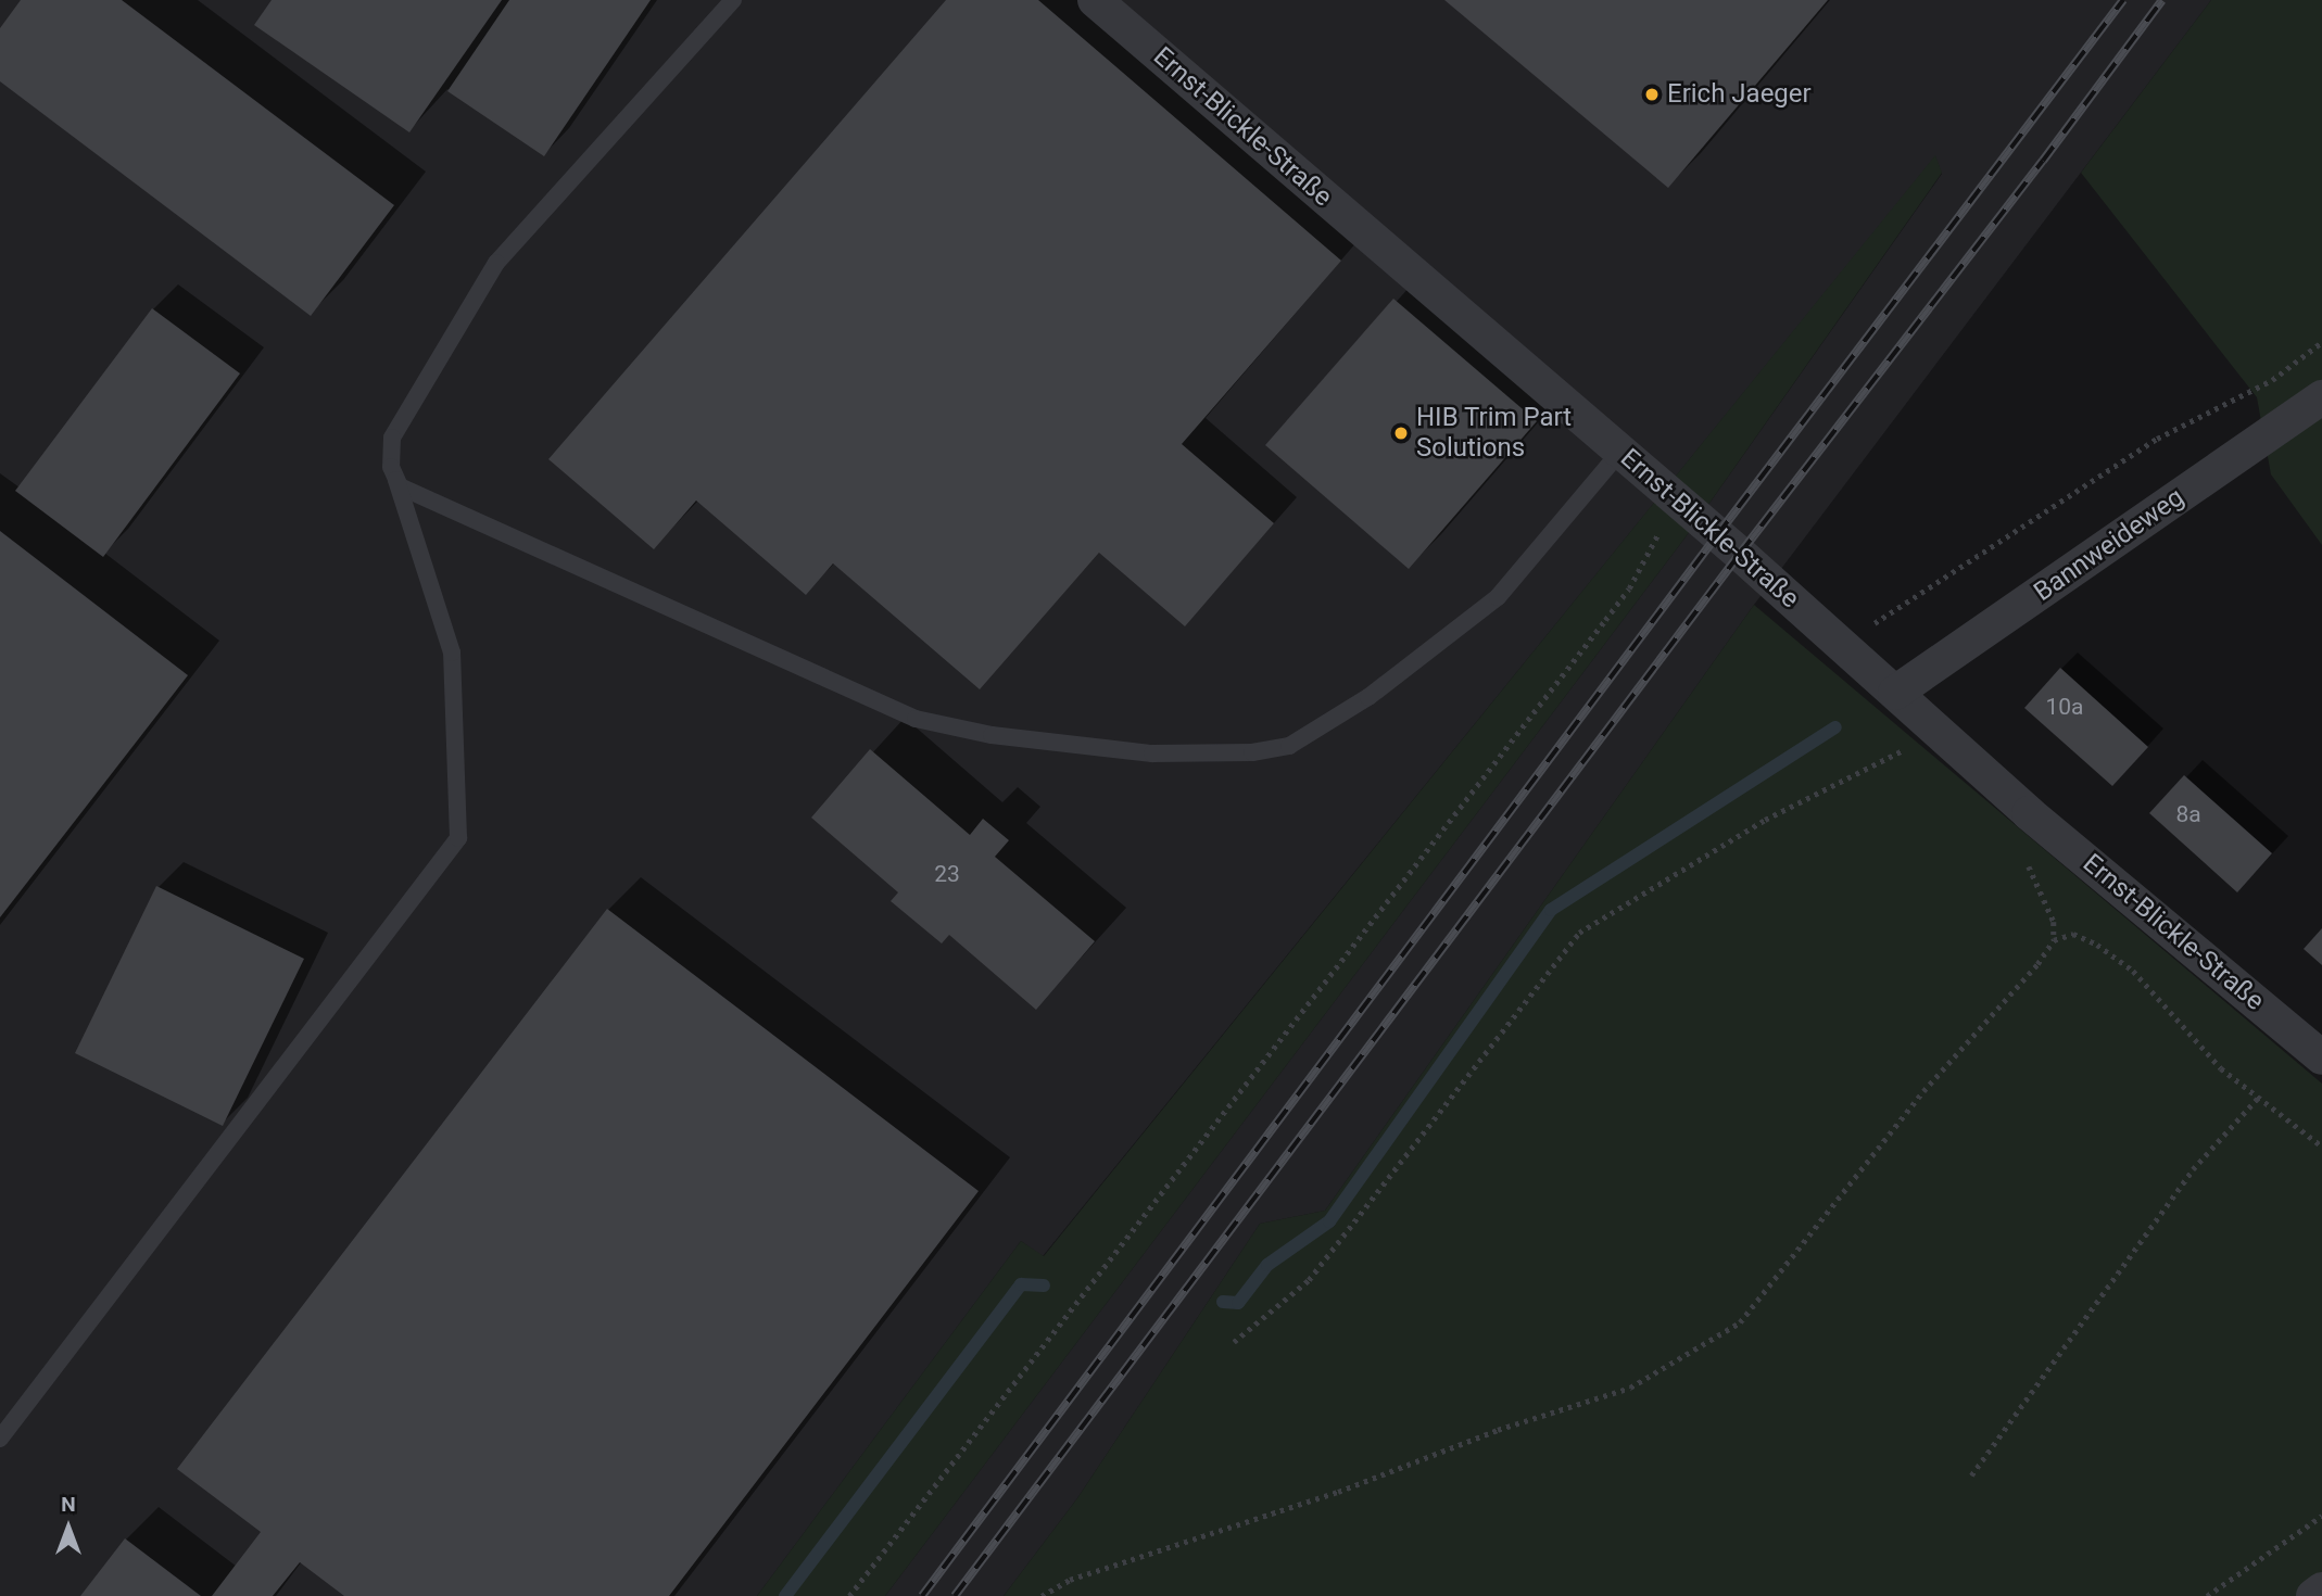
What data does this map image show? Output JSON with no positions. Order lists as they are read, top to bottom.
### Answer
{
  "streets": {
    "street": ["Ernst-Blickle-Straße", "Bannweideweg"]
  },
  "crossings": [
    ["Ernst-Blickle-Straße", "Bannweideweg"]
  ],
  "places": ["Erich Jaeger", "HIB Trim Part Solutions"],
  "house_numbers": ["10a", "8a", "23"],
  "north": "top"
}
